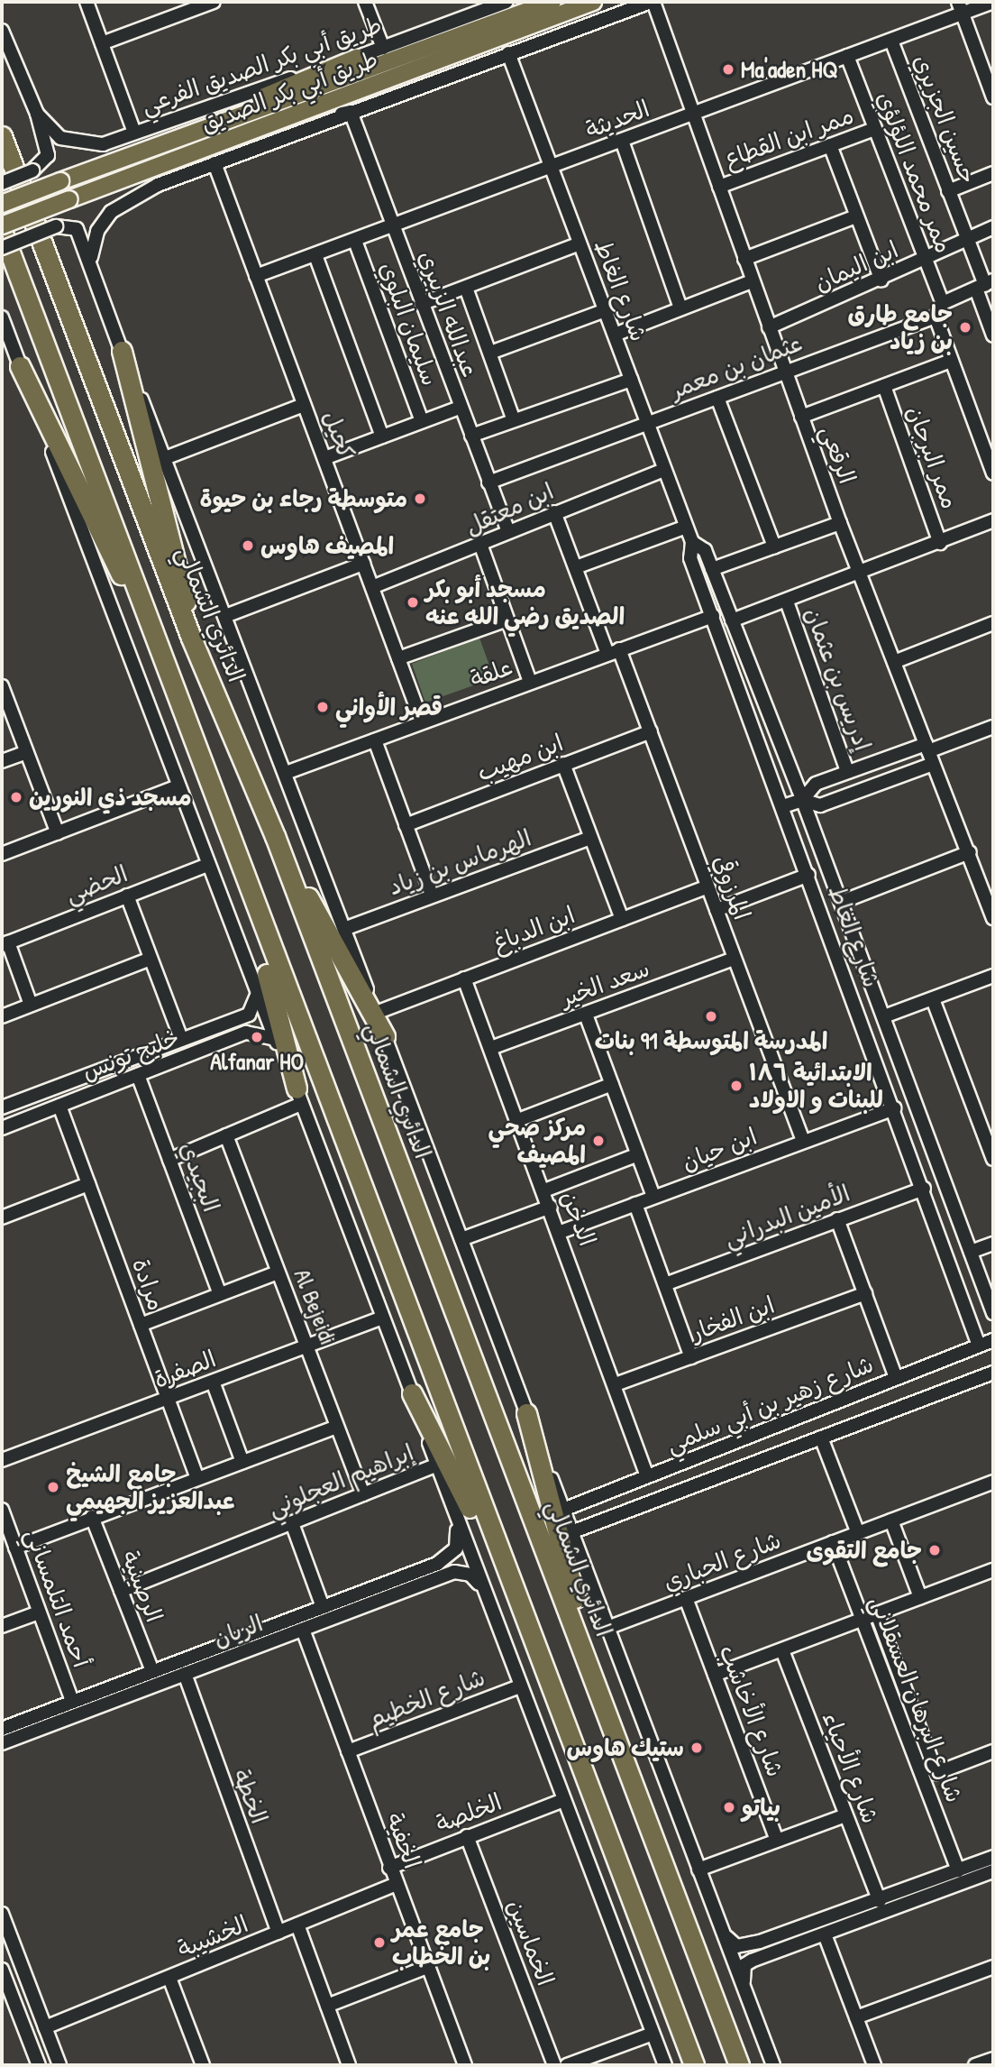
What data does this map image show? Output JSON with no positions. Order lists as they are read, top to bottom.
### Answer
{
  "streets": {
    "highway": ["الدائري الشمالي"],
    "main road": ["طريق أبي بكر الصديق"],
    "street": [
      "طريق أبي بكر الصديق الفرعي",
      "الحديثة",
      "حسين الجزيري",
      "ممر ابن القطاع",
      "ممر محمد اللؤلؤي",
      "ابن اليمان",
      "شارع الغاط",
      "عبدالله الزبيري",
      "سليمان البلوي",
      "عثمان بن معمر",
      "كحيل",
      "الرقعي",
      "ممر البرجان",
      "ابن معتقل",
      "علقة",
      "إدريس بن عثمان",
      "ابن مهيب",
      "الهرماس بن زياد",
      "الحضي",
      "المرزوقي",
      "ابن الدباغ",
      "سعد الخير",
      "خليج تونس",
      "ابن حيان",
      "البجيدي",
      "الأمين البدراني",
      "الدخن",
      "مرادة",
      "Al Bejeidi",
      "ابن الفخار",
      "الصفرة",
      "شارع زهير بن أبي سلمي",
      "إبراهيم العجلوني",
      "شارع الحباري",
      "الرصينية",
      "أحمد التلمساني",
      "الريان",
      "شارع الخطيم",
      "شارع البرهان العسقلاني",
      "شارع الأخاشب",
      "شارع الأحياء",
      "الخطة",
      "الخلصة",
      "الخفية",
      "الخشيبة",
      "الخماسين"
    ]
  },
  "crossings": [
    ["الحديثة", "حسين الجزيري"],
    ["الحديثة", "ممر محمد اللؤلؤي"],
    ["الحديثة", "شارع الغاط"],
    ["الحديثة", "عبدالله الزبيري"],
    ["الحديثة", "سليمان البلوي"],
    ["الحديثة", "كحيل"],
    ["الحديثة", "الرقعي"],
    ["حسين الجزيري", "ابن اليمان"],
    ["ممر ابن القطاع", "ممر محمد اللؤلؤي"],
    ["ممر ابن القطاع", "الرقعي"],
    ["ممر محمد اللؤلؤي", "ابن اليمان"],
    ["ابن اليمان", "الرقعي"],
    ["شارع الغاط", "عثمان بن معمر"],
    ["شارع الغاط", "ابن معتقل"],
    ["شارع الغاط", "علقة"],
    ["شارع الغاط", "ابن حيان"],
    ["شارع الغاط", "الأمين البدراني"],
    ["شارع الغاط", "شارع زهير بن أبي سلمي"],
    ["عبدالله الزبيري", "عثمان بن معمر"],
    ["عبدالله الزبيري", "ابن معتقل"],
    ["عثمان بن معمر", "الرقعي"],
    ["كحيل", "ابن معتقل"],
    ["كحيل", "علقة"],
    ["ابن معتقل", "المرزوقي"],
    ["الدائري الشمالي", "علقة"],
    ["الدائري الشمالي", "الهرماس بن زياد"],
    ["الدائري الشمالي", "ابن الدباغ"],
    ["الدائري الشمالي", "شارع زهير بن أبي سلمي"],
    ["الدائري الشمالي", "شارع الحباري"],
    ["علقة", "المرزوقي"],
    ["ابن مهيب", "المرزوقي"],
    ["المرزوقي", "ابن الدباغ"],
    ["المرزوقي", "سعد الخير"],
    ["المرزوقي", "ابن حيان"],
    ["ابن الدباغ", "الدخن"],
    ["سعد الخير", "الدخن"],
    ["خليج تونس", "البجيدي"],
    ["خليج تونس", "مرادة"],
    ["ابن حيان", "الدخن"],
    ["الدخن", "ابن الفخار"],
    ["الدخن", "شارع زهير بن أبي سلمي"],
    ["مرادة", "الصفرة"],
    ["Al Bejeidi", "الصفرة"],
    ["Al Bejeidi", "إبراهيم العجلوني"],
    ["إبراهيم العجلوني", "الرصينية"],
    ["شارع الحباري", "شارع البرهان العسقلاني"],
    ["شارع الحباري", "شارع الأخاشب"],
    ["الرصينية", "الريان"],
    ["أحمد التلمساني", "الريان"],
    ["الريان", "الخطة"],
    ["الريان", "الخفية"],
    ["شارع الخطيم", "الخفية"],
    ["الخطة", "الخشيبة"],
    ["الخلصة", "الخفية"],
    ["الخلصة", "الخماسين"],
    ["الخفية", "الخشيبة"]
  ],
  "places": [
    "Ma'aden HQ",
    "جامع طارق بن زياد",
    "متوسطة رجاء بن حيوة",
    "المصيف هاوس",
    "مسجد أبو بكر الصديق رضي الله عنه",
    "قصر الأواني",
    "مسجد ذي النورين",
    "المدرسة المتوسطة 91 بنات",
    "Alfanar HO",
    "الابتدائية ١٨٦ للبنات و الاولاد",
    "مركز صحي المصيف",
    "جامع الشيخ عبدالعزيز الجهيمي",
    "جامع التقوى",
    "ستيك هاوس",
    "بياتو",
    "جامع عمر بن الخطاب"
  ]
}
